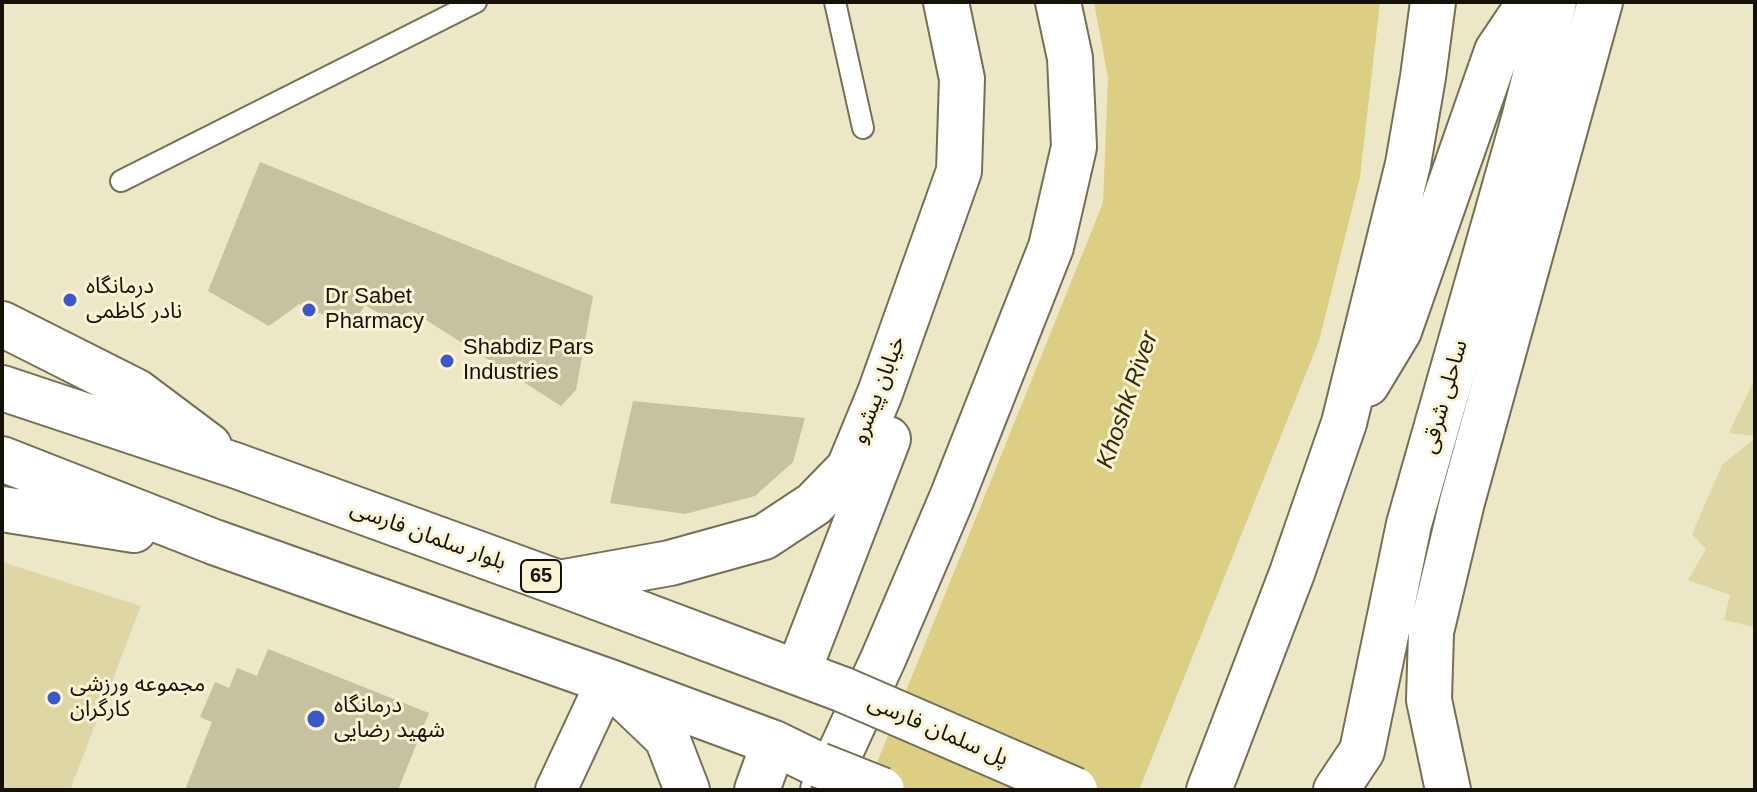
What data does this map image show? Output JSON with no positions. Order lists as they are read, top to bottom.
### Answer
{
  "streets": {
    "main road": [
      "خیابان پیشرو",
      "ساحلی شرقی",
      "بلوار سلمان فارسی",
      "65",
      "پل سلمان فارسی"
    ]
  },
  "crossings": [
    ["خیابان پیشرو", "بلوار سلمان فارسی"],
    ["بلوار سلمان فارسی", "پل سلمان فارسی"]
  ],
  "water": ["Khoshk River"],
  "places": [
    "درمانگاه نادر کاظمی",
    "Dr Sabet Pharmacy",
    "Shabdiz Pars Industries",
    "مجموعه ورزشی کارگران",
    "درمانگاه شهید رضایی"
  ]
}
